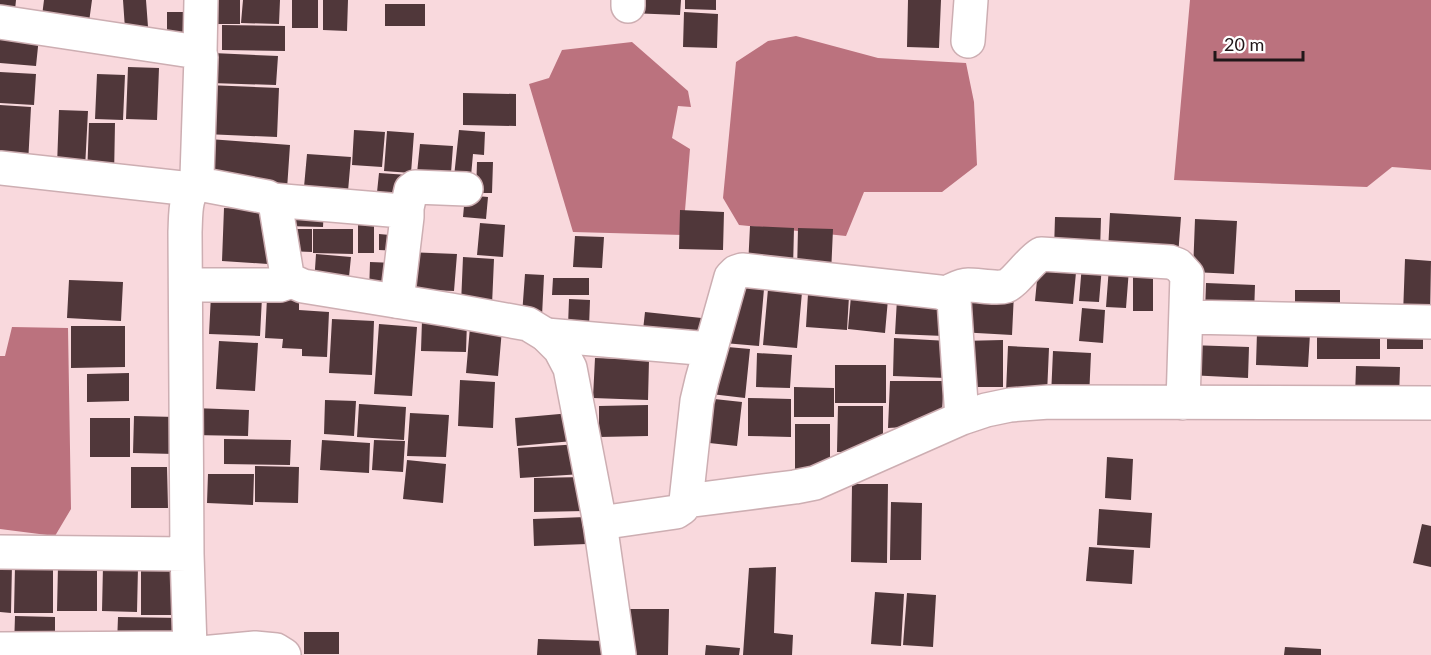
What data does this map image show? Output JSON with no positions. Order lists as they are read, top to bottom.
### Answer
{
  "scale_bar": "20 m"
}
